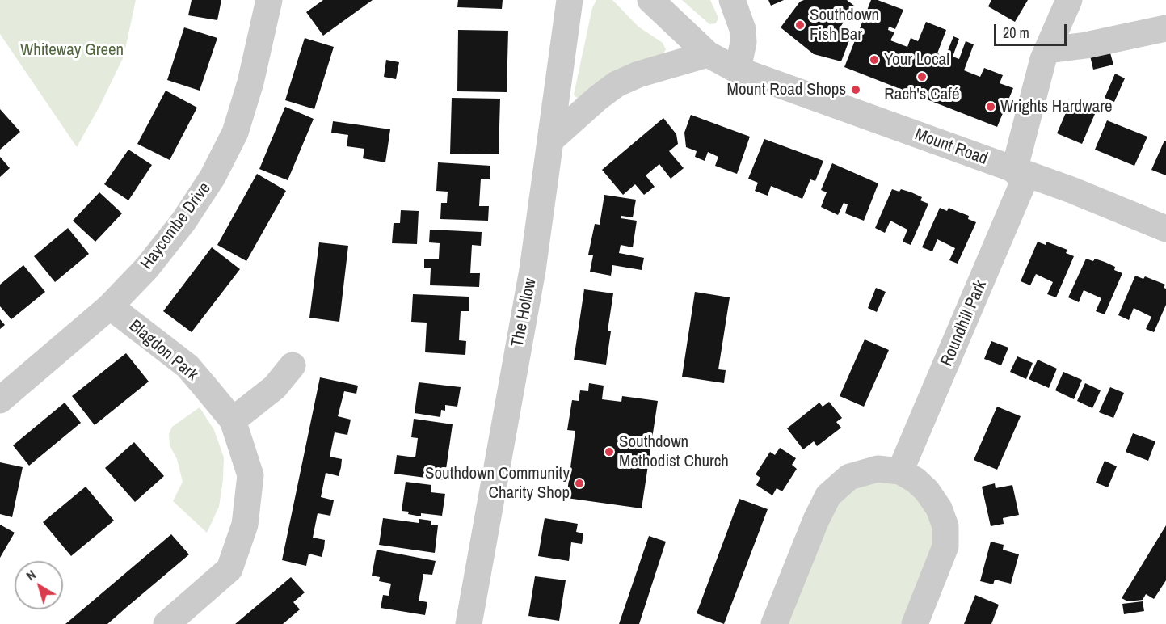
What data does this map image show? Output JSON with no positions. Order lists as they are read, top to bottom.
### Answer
{
  "streets": {
    "street": [
      "Mount Road",
      "Haycombe Drive",
      "The Hollow",
      "Roundhill Park",
      "Blagdon Park"
    ]
  },
  "crossings": [
    ["Mount Road", "Roundhill Park"],
    ["Haycombe Drive", "Blagdon Park"]
  ],
  "parks": ["Whiteway Green"],
  "places": [
    "Southdown Fish Bar",
    "Your Local",
    "Rach's Café",
    "Mount Road Shops",
    "Wrights Hardware",
    "Southdown Methodist Church",
    "Southdown Community Charity Shop"
  ],
  "scale_bar": "20 m",
  "north": "top left"
}
